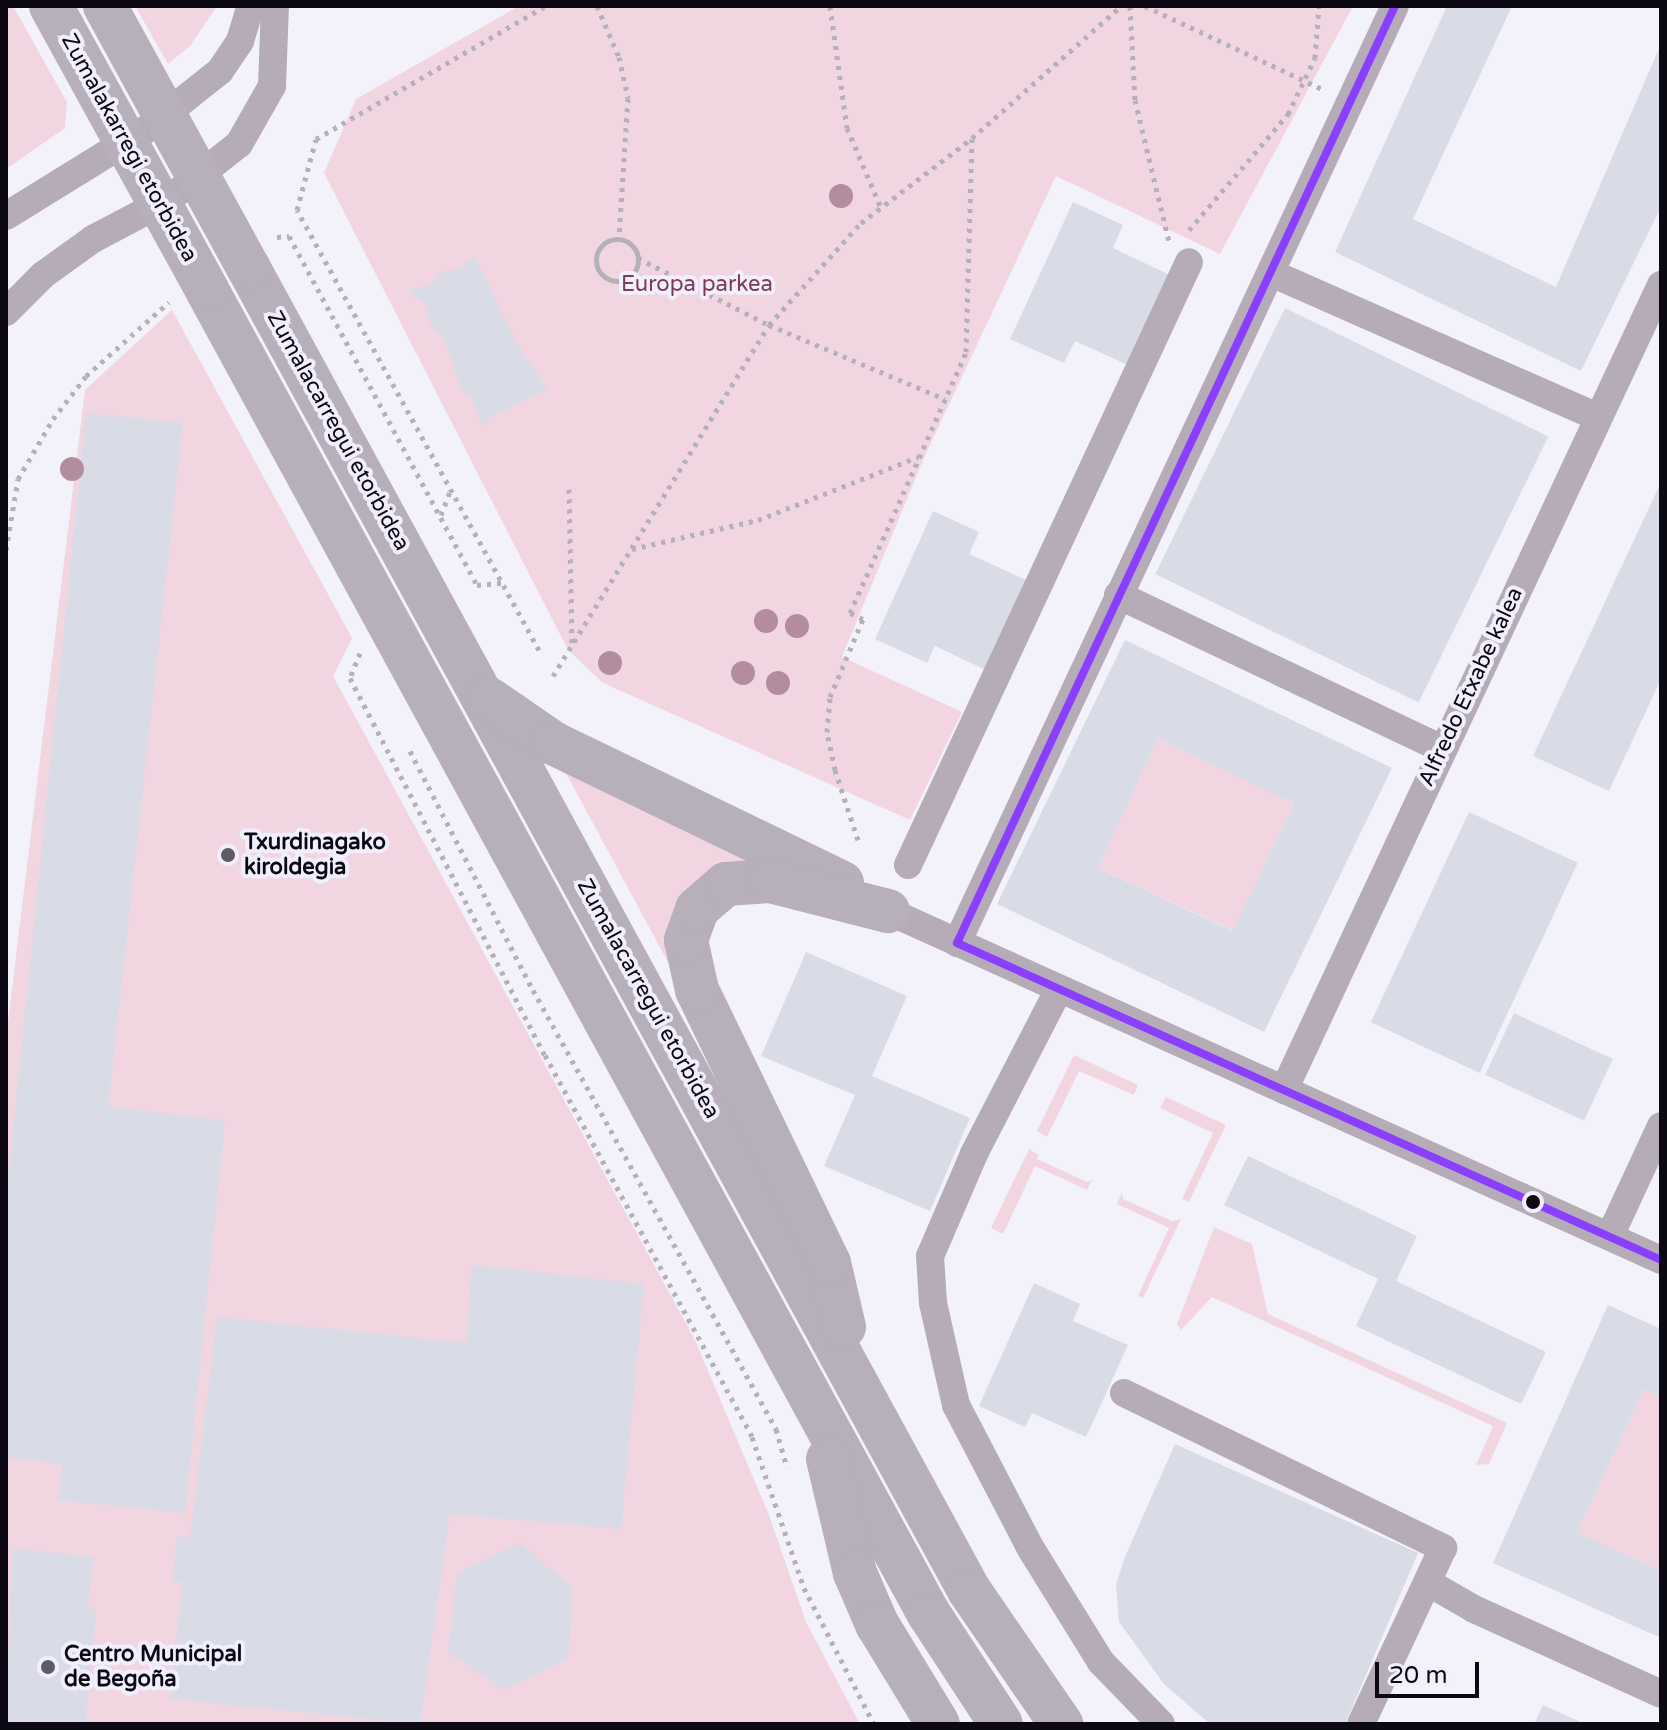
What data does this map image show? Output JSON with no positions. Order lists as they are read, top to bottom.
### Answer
{
  "streets": {
    "main road": ["Zumalakarregi etorbidea", "Zumalacarregui etorbidea"],
    "street": ["Alfredo Etxabe kalea"]
  },
  "crossings": [
    ["Zumalakarregi etorbidea", "Zumalacarregui etorbidea"]
  ],
  "parks": ["Europa parkea"],
  "places": ["Txurdinagako kiroldegia", "Centro Municipal de Begoña"],
  "scale_bar": "20 m"
}
